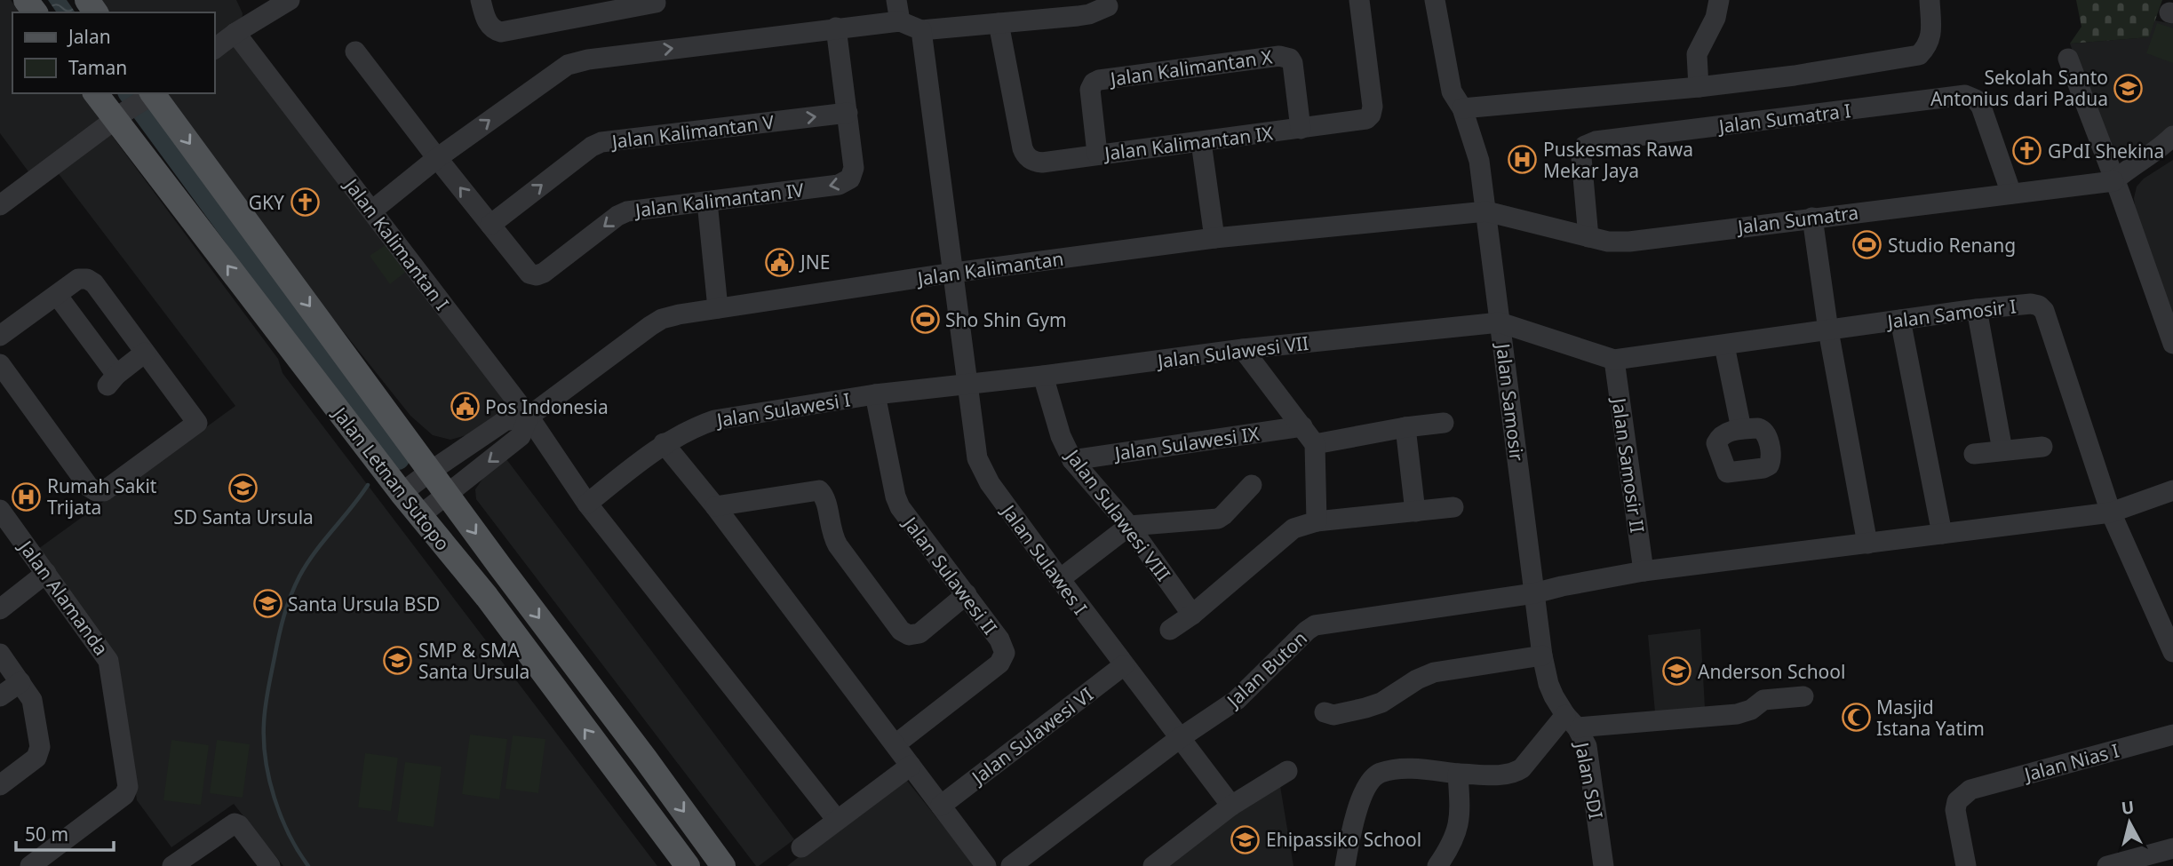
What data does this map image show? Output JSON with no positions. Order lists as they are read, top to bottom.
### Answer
{
  "streets": {
    "main road": ["Jalan Letnan Sutopo"],
    "street": [
      "Jalan Kalimantan X",
      "Jalan Sumatra I",
      "Jalan Kalimantan V",
      "Jalan Kalimantan IX",
      "Jalan Kalimantan IV",
      "Jalan Sumatra",
      "Jalan Kalimantan I",
      "Jalan Kalimantan",
      "Jalan Samosir I",
      "Jalan Sulawesi VII",
      "Jalan Samosir",
      "Jalan Sulawesi I",
      "Jalan Sulawesi IX",
      "Jalan Samosir II",
      "Jalan Sulawesi VIII",
      "Jalan Sulawes I",
      "Jalan Sulawesi II",
      "Jalan Alamanda",
      "Jalan Buton",
      "Jalan Sulawesi VI",
      "Jalan Nias I",
      "Jalan SDI"
    ]
  },
  "crossings": [
    ["Jalan Kalimantan X", "Jalan Kalimantan IX"],
    ["Jalan Sumatra I", "Jalan Sumatra"],
    ["Jalan Kalimantan V", "Jalan Kalimantan IV"],
    ["Jalan Sumatra", "Jalan Kalimantan"],
    ["Jalan Sumatra", "Jalan Samosir"],
    ["Jalan Kalimantan I", "Jalan Kalimantan"],
    ["Jalan Kalimantan I", "Jalan Sulawesi I"],
    ["Jalan Kalimantan", "Jalan Samosir"],
    ["Jalan Kalimantan", "Jalan Letnan Sutopo"],
    ["Jalan Kalimantan", "Jalan Sulawes I"],
    ["Jalan Samosir I", "Jalan Sulawesi VII"],
    ["Jalan Samosir I", "Jalan Samosir"],
    ["Jalan Samosir I", "Jalan Samosir II"],
    ["Jalan Samosir I", "Jalan Buton"],
    ["Jalan Sulawesi VII", "Jalan Samosir"],
    ["Jalan Sulawesi VII", "Jalan Sulawesi I"],
    ["Jalan Sulawesi VII", "Jalan Sulawesi VIII"],
    ["Jalan Sulawesi VII", "Jalan Sulawes I"],
    ["Jalan Samosir", "Jalan Buton"],
    ["Jalan Samosir", "Jalan SDI"],
    ["Jalan Sulawesi I", "Jalan Sulawes I"],
    ["Jalan Sulawesi I", "Jalan Sulawesi II"],
    ["Jalan Sulawesi IX", "Jalan Sulawesi VIII"],
    ["Jalan Samosir II", "Jalan Buton"],
    ["Jalan Sulawes I", "Jalan Buton"],
    ["Jalan Sulawes I", "Jalan Sulawesi VI"],
    ["Jalan Buton", "Jalan SDI"]
  ],
  "places": {
    "school or university": [
      "Sekolah Santo Antonius dari Padua",
      "SD Santa Ursula",
      "Santa Ursula BSD",
      "SMP & SMA Santa Ursula",
      "Anderson School",
      "Ehipassiko School"
    ],
    "church": ["GPdI Shekina", "GKY"],
    "hospital": ["Puskesmas Rawa Mekar Jaya", "Rumah Sakit Trijata"],
    "sports": ["Studio Renang", "Sho Shin Gym"],
    "public building": ["JNE", "Pos Indonesia"],
    "mosque": ["Masjid Istana Yatim"]
  },
  "legend": ["Jalan", "Taman"],
  "scale_bar": "50 m",
  "north": "top"
}
